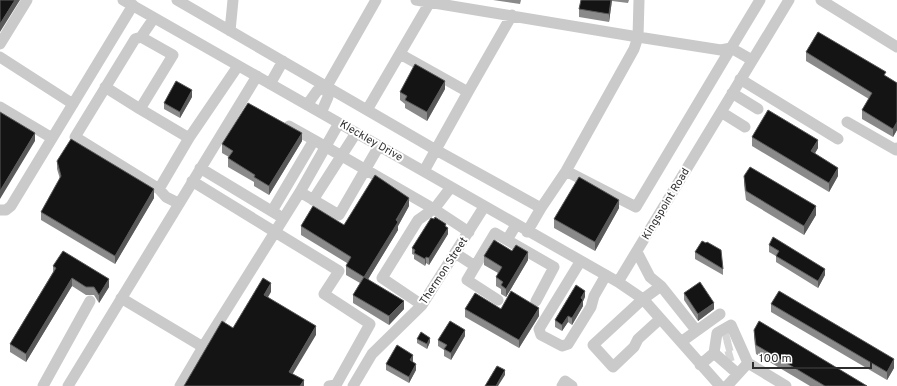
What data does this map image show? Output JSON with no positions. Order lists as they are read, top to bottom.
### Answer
{
  "streets": {
    "street": ["Kleckley Drive", "Kingspoint Road", "Thermon Street"]
  },
  "crossings": [
    ["Kleckley Drive", "Kingspoint Road"],
    ["Kleckley Drive", "Thermon Street"]
  ],
  "scale_bar": "100 m"
}
